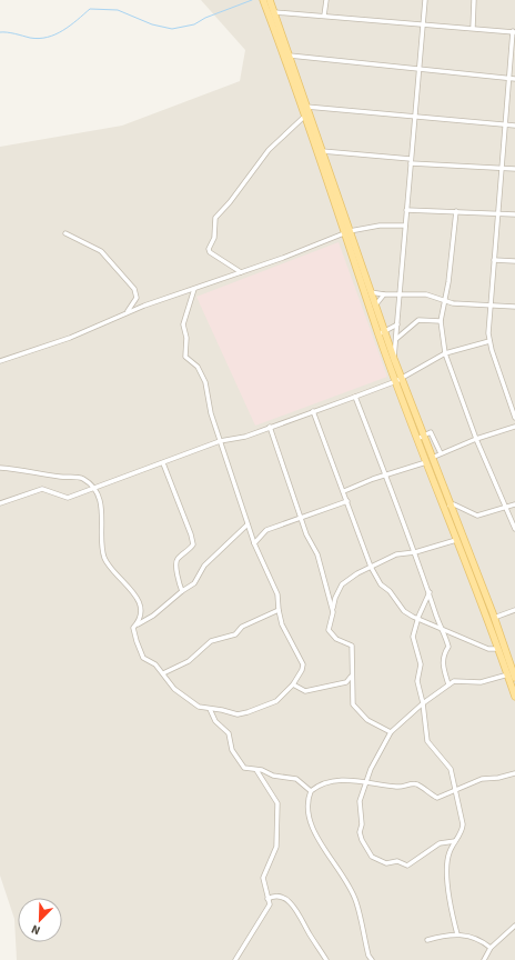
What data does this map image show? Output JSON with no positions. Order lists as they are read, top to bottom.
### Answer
{
  "north": "bottom left"
}
